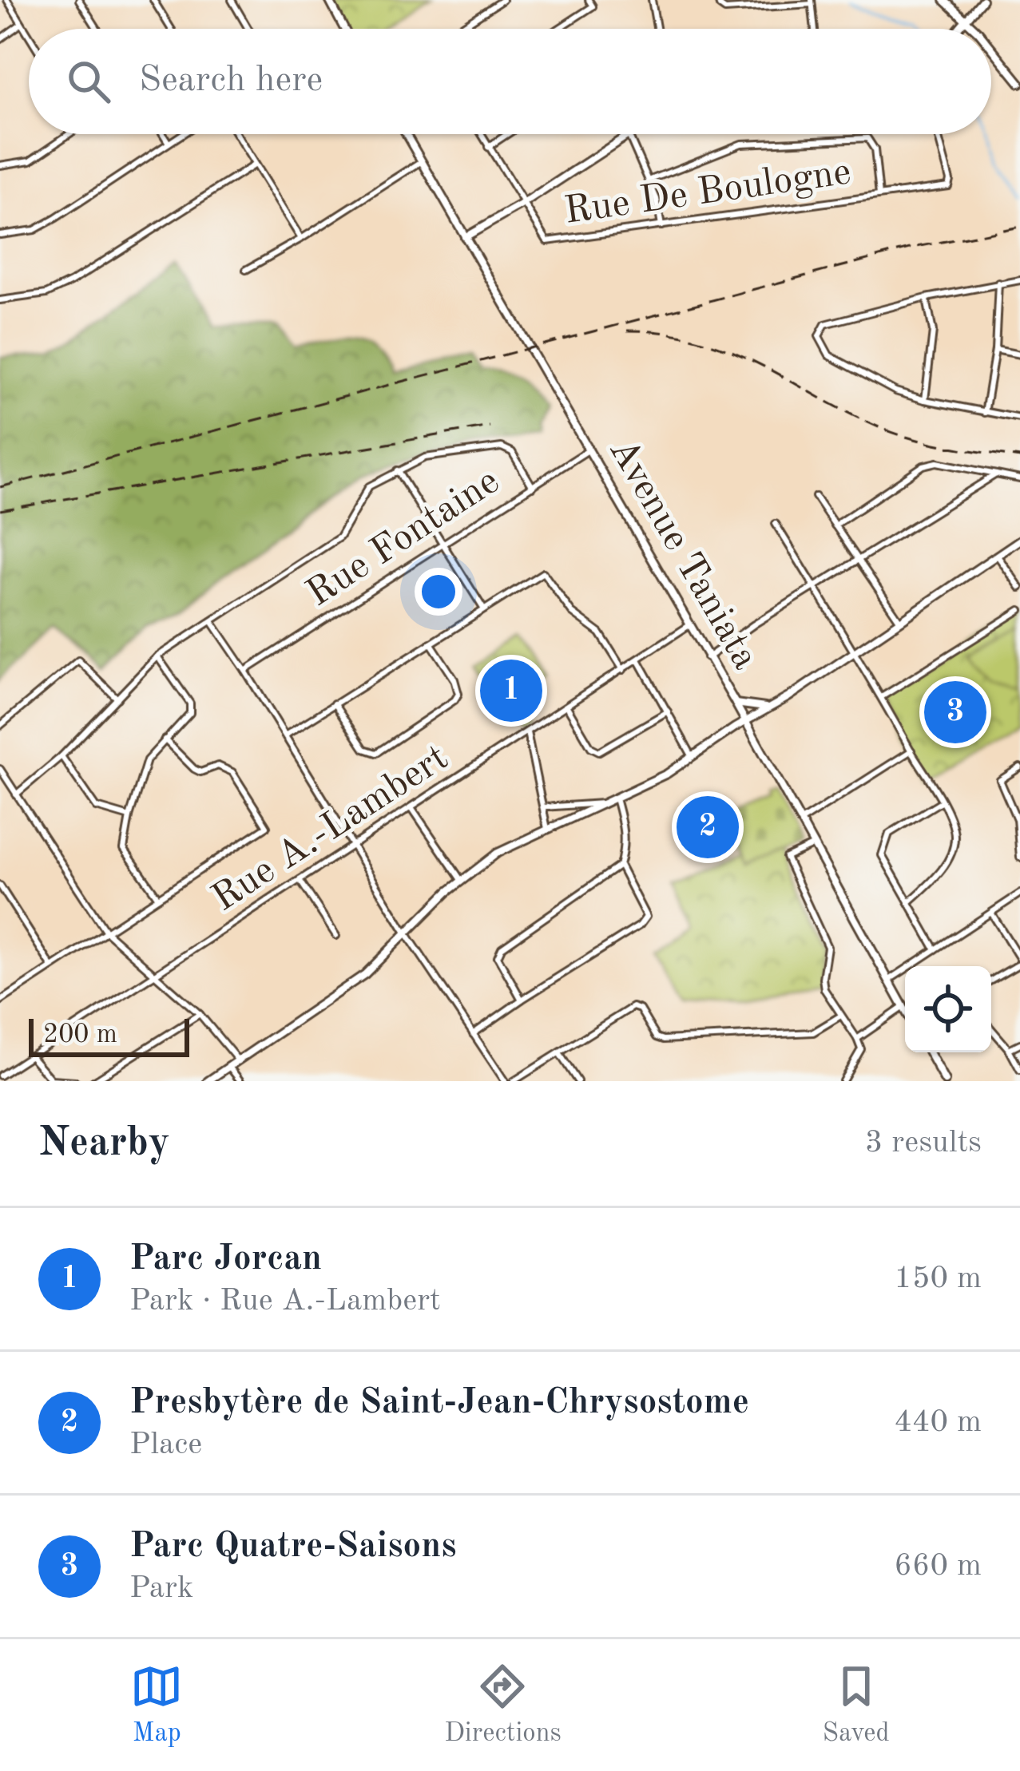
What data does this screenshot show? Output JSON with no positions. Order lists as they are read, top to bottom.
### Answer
{
  "streets": {
    "main road": ["Avenue Taniata"],
    "street": ["Rue De Boulogne", "Rue Fontaine", "Rue A.-Lambert"]
  },
  "crossings": [
    ["Rue Fontaine", "Avenue Taniata"],
    ["Avenue Taniata", "Rue A.-Lambert"]
  ],
  "scale_bar": "200 m",
  "page": {
    "search": "Search here",
    "pins": ["1", "3", "2"],
    "scale": "200 m",
    "heading": ["Nearby", "3 results"],
    "list": [
      {
        "mark": "1",
        "name": "Parc Jorcan",
        "note": "Park · Rue A.-Lambert",
        "value": "150 m"
      },
      {
        "mark": "2",
        "name": "Presbytère de Saint-Jean-Chrysostome",
        "note": "Place",
        "value": "440 m"
      },
      {
        "mark": "3",
        "name": "Parc Quatre-Saisons",
        "note": "Park",
        "value": "660 m"
      }
    ],
    "nav": ["Map", "Directions", "Saved"]
  }
}
